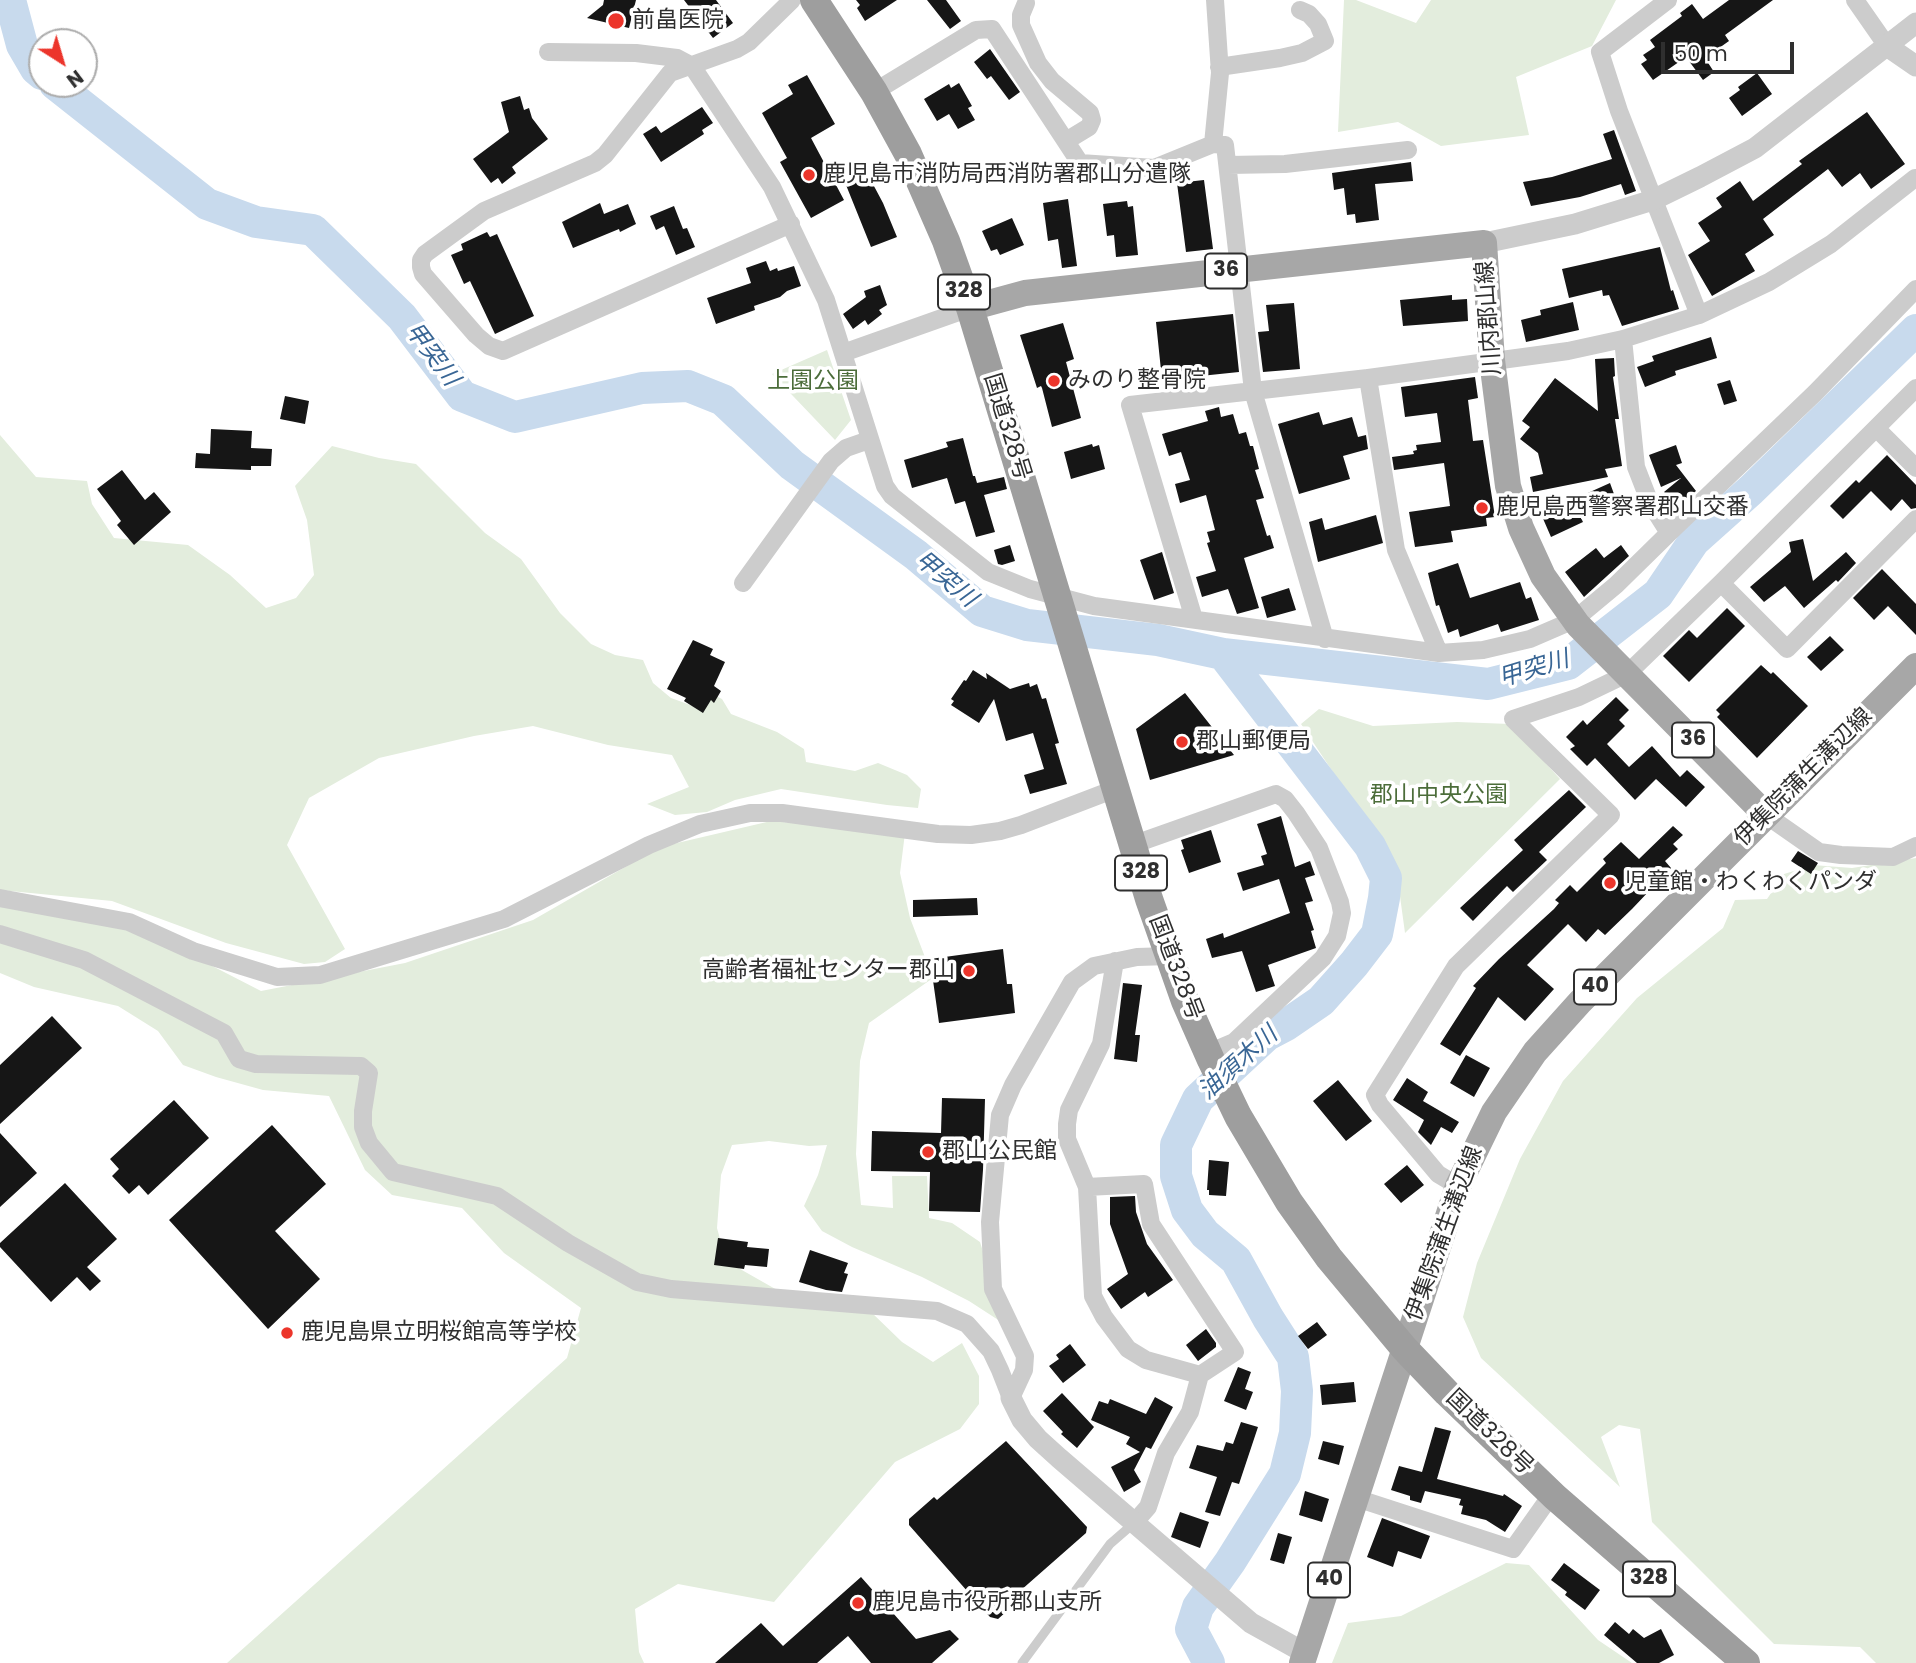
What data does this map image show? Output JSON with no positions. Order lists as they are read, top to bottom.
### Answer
{
  "streets": {
    "highway": ["328", "国道328号"],
    "main road": [
      "36",
      "川内郡山線",
      "伊集院蒲生溝辺線",
      "40"
    ]
  },
  "crossings": [
    ["川内郡山線", "国道328号"],
    ["川内郡山線", "伊集院蒲生溝辺線"],
    ["国道328号", "伊集院蒲生溝辺線"]
  ],
  "water": ["甲突川", "油須木川"],
  "parks": ["上園公園", "郡山中央公園"],
  "places": [
    "前畠医院",
    "鹿児島市消防局西消防署郡山分遣隊",
    "みのり整骨院",
    "鹿児島西警察署郡山交番",
    "郡山郵便局",
    "児童館・わくわくパンダ",
    "高齢者福祉センター郡山",
    "郡山公民館",
    "鹿児島県立明桜館高等学校",
    "鹿児島市役所郡山支所"
  ],
  "scale_bar": "50 m",
  "north": "bottom right"
}
